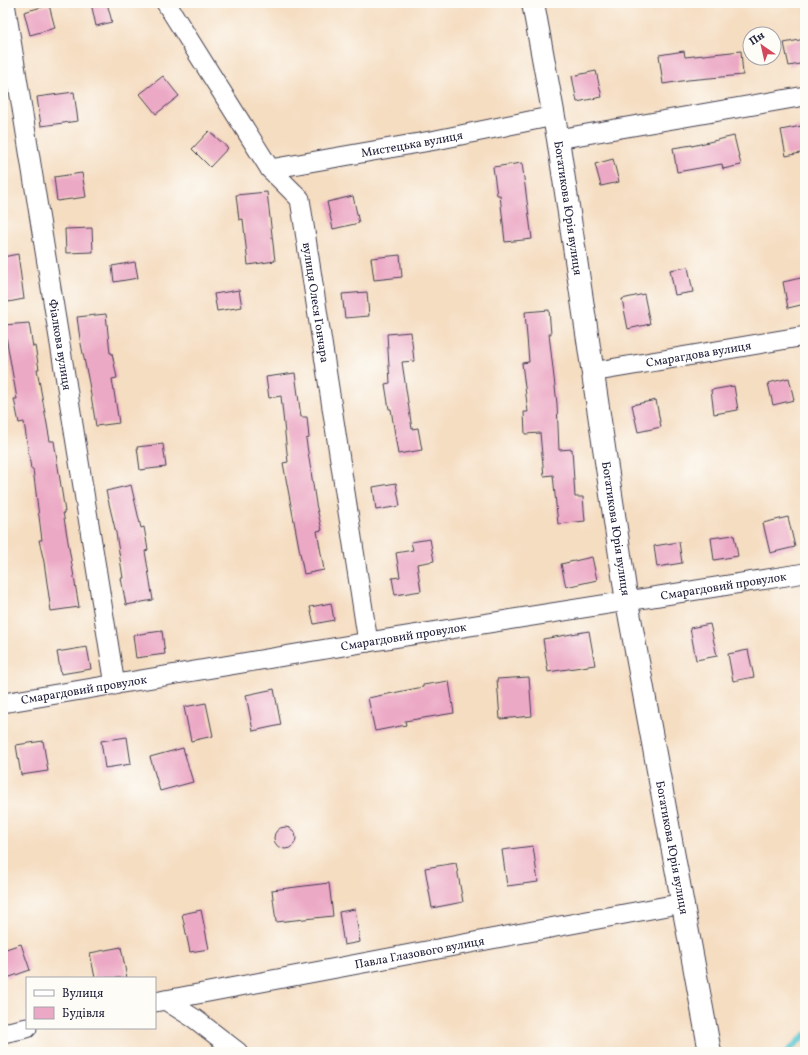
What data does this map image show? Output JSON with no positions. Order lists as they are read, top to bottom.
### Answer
{
  "streets": {
    "street": [
      "Мистецька вулиця",
      "Богатикова Юрія вулиця",
      "вулиця Олеся Гончара",
      "Фіалкова вулиця",
      "Смарагдова вулиця",
      "Смарагдовий провулок",
      "Павла Глазового вулиця"
    ]
  },
  "crossings": [
    ["Мистецька вулиця", "Богатикова Юрія вулиця"],
    ["Мистецька вулиця", "вулиця Олеся Гончара"],
    ["Богатикова Юрія вулиця", "Смарагдова вулиця"],
    ["Богатикова Юрія вулиця", "Смарагдовий провулок"],
    ["Богатикова Юрія вулиця", "Павла Глазового вулиця"],
    ["вулиця Олеся Гончара", "Смарагдовий провулок"],
    ["Фіалкова вулиця", "Смарагдовий провулок"]
  ],
  "legend": ["Вулиця", "Будівля"],
  "north": "top left"
}
